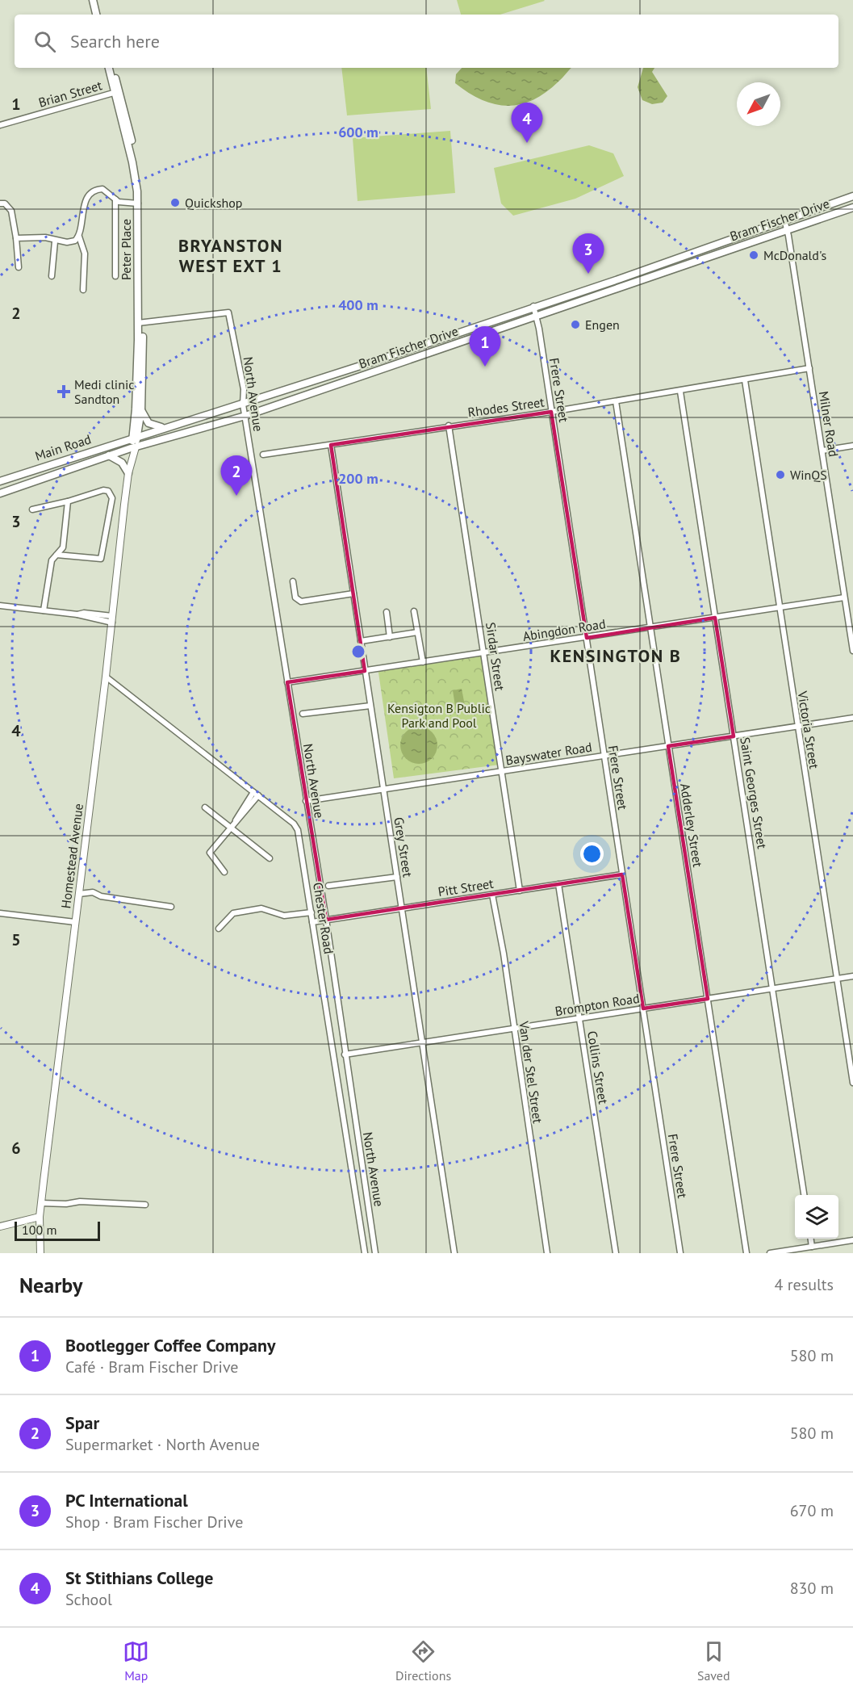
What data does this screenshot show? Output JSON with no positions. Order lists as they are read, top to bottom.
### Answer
{
  "streets": {
    "main road": ["Bram Fischer Drive", "Peter Place", "Main Road"],
    "street": [
      "Brian Street",
      "Frere Street",
      "North Avenue",
      "Rhodes Street",
      "Milner Road",
      "Abingdon Road",
      "Sirdar Street",
      "Victoria Street",
      "Bayswater Road",
      "Saint Georges Street",
      "Adderley Street",
      "Grey Street",
      "Homestead Avenue",
      "Pitt Street",
      "Chester Road",
      "Brompton Road",
      "Collins Street",
      "Van der Stel Street"
    ]
  },
  "crossings": [
    ["Brian Street", "Peter Place"],
    ["Bram Fischer Drive", "Peter Place"],
    ["Bram Fischer Drive", "Frere Street"],
    ["Bram Fischer Drive", "North Avenue"],
    ["Bram Fischer Drive", "Milner Road"],
    ["Bram Fischer Drive", "Main Road"],
    ["Bram Fischer Drive", "Homestead Avenue"],
    ["Peter Place", "North Avenue"],
    ["Peter Place", "Main Road"],
    ["Frere Street", "Rhodes Street"],
    ["Frere Street", "Abingdon Road"],
    ["Frere Street", "Bayswater Road"],
    ["Frere Street", "Pitt Street"],
    ["Frere Street", "Brompton Road"],
    ["North Avenue", "Abingdon Road"],
    ["North Avenue", "Bayswater Road"],
    ["North Avenue", "Pitt Street"],
    ["North Avenue", "Brompton Road"],
    ["Rhodes Street", "Milner Road"],
    ["Rhodes Street", "Sirdar Street"],
    ["Rhodes Street", "Victoria Street"],
    ["Rhodes Street", "Saint Georges Street"],
    ["Rhodes Street", "Adderley Street"],
    ["Rhodes Street", "Grey Street"],
    ["Milner Road", "Abingdon Road"],
    ["Main Road", "Homestead Avenue"],
    ["Abingdon Road", "Sirdar Street"],
    ["Abingdon Road", "Victoria Street"],
    ["Abingdon Road", "Saint Georges Street"],
    ["Abingdon Road", "Adderley Street"],
    ["Abingdon Road", "Grey Street"],
    ["Sirdar Street", "Bayswater Road"],
    ["Sirdar Street", "Pitt Street"],
    ["Victoria Street", "Bayswater Road"],
    ["Victoria Street", "Brompton Road"],
    ["Bayswater Road", "Saint Georges Street"],
    ["Bayswater Road", "Adderley Street"],
    ["Bayswater Road", "Grey Street"],
    ["Saint Georges Street", "Brompton Road"],
    ["Adderley Street", "Brompton Road"],
    ["Grey Street", "Pitt Street"],
    ["Grey Street", "Brompton Road"],
    ["Homestead Avenue", "Chester Road"],
    ["Pitt Street", "Chester Road"],
    ["Pitt Street", "Collins Street"],
    ["Pitt Street", "Van der Stel Street"],
    ["Brompton Road", "Collins Street"],
    ["Brompton Road", "Van der Stel Street"]
  ],
  "districts": ["BRYANSTON WEST EXT 1", "KENSINGTON B"],
  "parks": ["Kensigton B Public Park and Pool"],
  "places": {
    "other": [
      "Quickshop",
      "McDonald's",
      "Engen",
      "WinQS"
    ],
    "health": ["Medi clinic Sandton"]
  },
  "scale_bar": "100 m",
  "north": "bottom left",
  "page": {
    "search": "Search here",
    "pins": [
      "4",
      "3",
      "1",
      "2"
    ],
    "scale": "100 m",
    "heading": ["Nearby", "4 results"],
    "list": [
      {
        "mark": "1",
        "name": "Bootlegger Coffee Company",
        "note": "Café · Bram Fischer Drive",
        "value": "580 m"
      },
      {
        "mark": "2",
        "name": "Spar",
        "note": "Supermarket · North Avenue",
        "value": "580 m"
      },
      {
        "mark": "3",
        "name": "PC International",
        "note": "Shop · Bram Fischer Drive",
        "value": "670 m"
      },
      {
        "mark": "4",
        "name": "St Stithians College",
        "note": "School",
        "value": "830 m"
      }
    ],
    "nav": ["Map", "Directions", "Saved"]
  },
  "grid": {
    "rows": [
      "1",
      "2",
      "3",
      "4",
      "5",
      "6"
    ]
  },
  "rings": ["600 m", "400 m", "200 m"]
}
